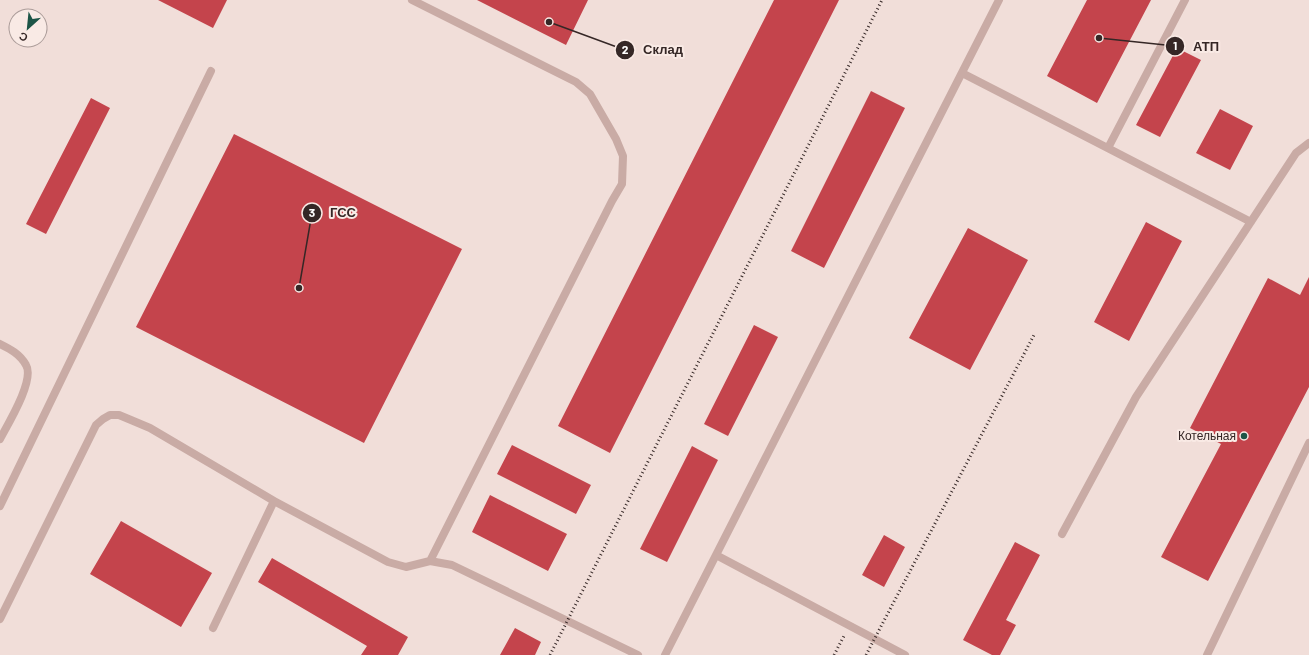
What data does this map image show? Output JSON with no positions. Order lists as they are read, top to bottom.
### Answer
{
  "places": [
    "Склад",
    "АТП",
    "ГСС",
    "Котельная"
  ],
  "north": "bottom left"
}
